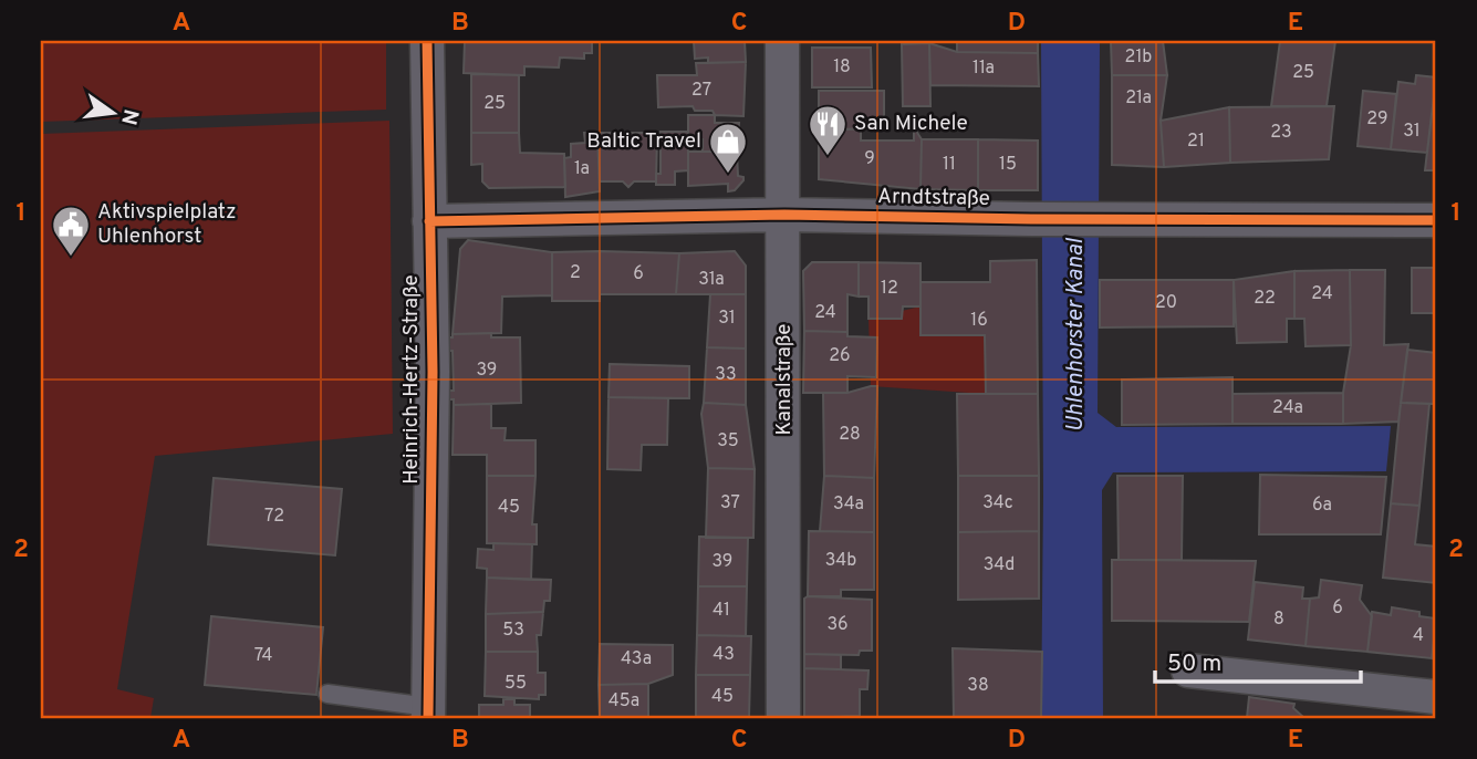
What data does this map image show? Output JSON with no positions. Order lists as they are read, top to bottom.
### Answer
{
  "streets": {
    "street": ["Arndtstraße", "Heinrich-Hertz-Straße", "Kanalstraße"]
  },
  "crossings": [
    ["Arndtstraße", "Heinrich-Hertz-Straße"],
    ["Arndtstraße", "Kanalstraße"]
  ],
  "water": ["Uhlenhorster Kanal"],
  "places": {
    "restaurant": ["San Michele"],
    "shop": ["Baltic Travel"],
    "public building": ["Aktivspielplatz Uhlenhorst"]
  },
  "house_numbers": [
    "21b",
    "18",
    "11a",
    "25",
    "27",
    "21a",
    "25",
    "29",
    "31",
    "23",
    "21",
    "9",
    "11",
    "15",
    "1a",
    "2",
    "6",
    "31a",
    "12",
    "24",
    "22",
    "20",
    "24",
    "31",
    "16",
    "26",
    "39",
    "33",
    "24a",
    "28",
    "35",
    "37",
    "34c",
    "34a",
    "6a",
    "45",
    "72",
    "34b",
    "39",
    "34d",
    "6",
    "41",
    "8",
    "36",
    "53",
    "4",
    "43",
    "74",
    "43a",
    "55",
    "38",
    "45",
    "45a"
  ],
  "scale_bar": "50 m",
  "north": "right",
  "grid": {
    "columns": [
      "A",
      "B",
      "C",
      "D",
      "E"
    ],
    "rows": ["1", "2"]
  }
}
